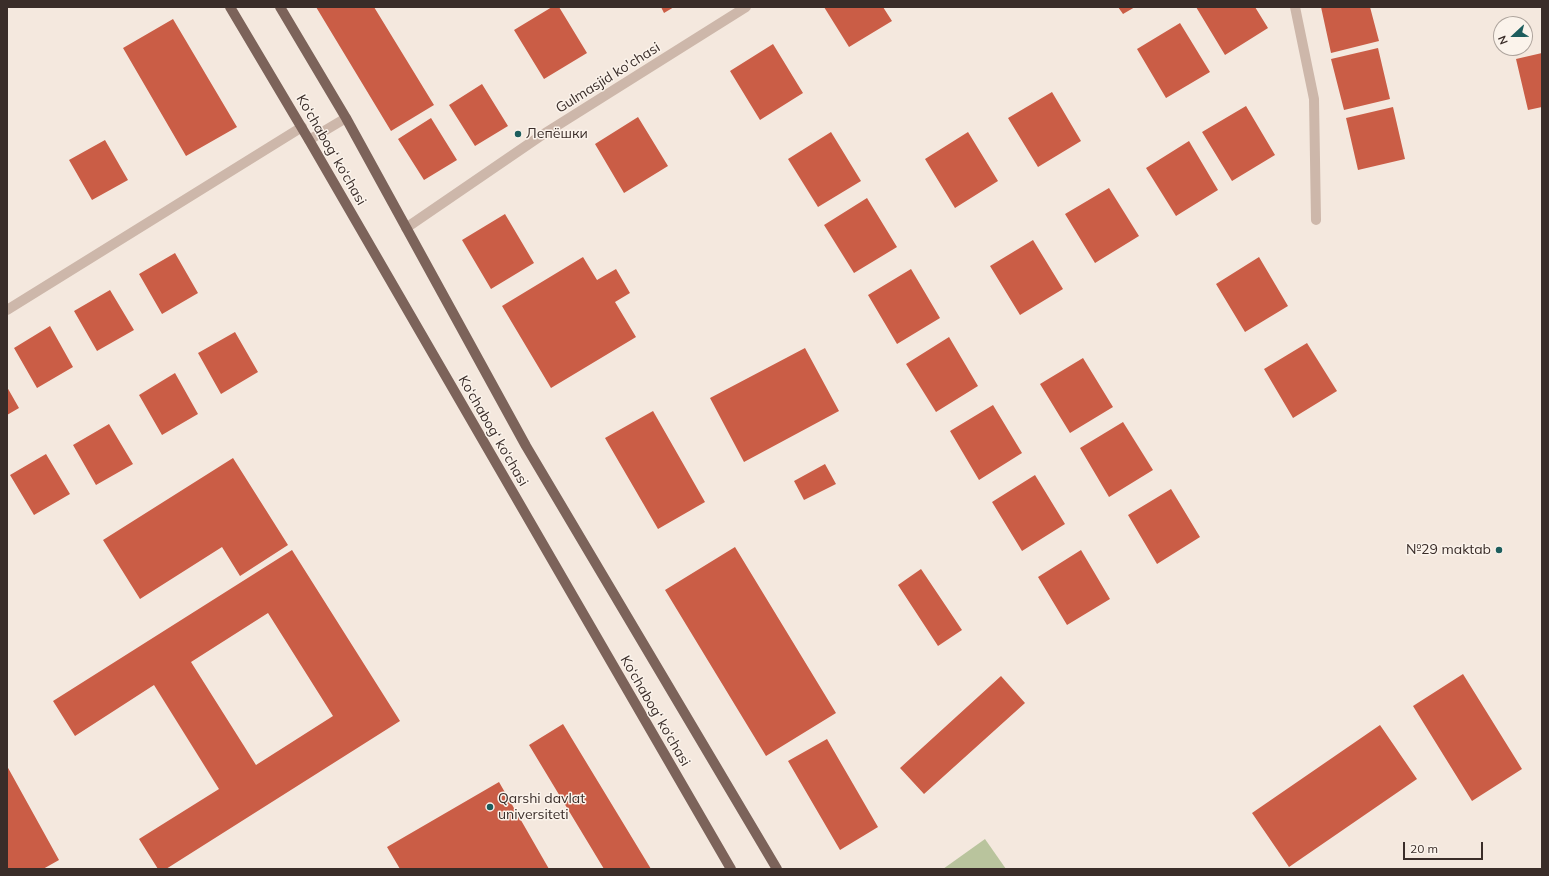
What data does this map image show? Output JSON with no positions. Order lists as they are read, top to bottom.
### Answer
{
  "streets": {
    "main road": ["Ko‘chabog‘ ko‘chasi"],
    "street": ["Gulmasjid ko'chasi"]
  },
  "crossings": [
    ["Gulmasjid ko'chasi", "Ko‘chabog‘ ko‘chasi"]
  ],
  "places": ["Лепёшки", "№29 maktab", "Qarshi davlat universiteti"],
  "scale_bar": "20 m",
  "north": "left"
}
